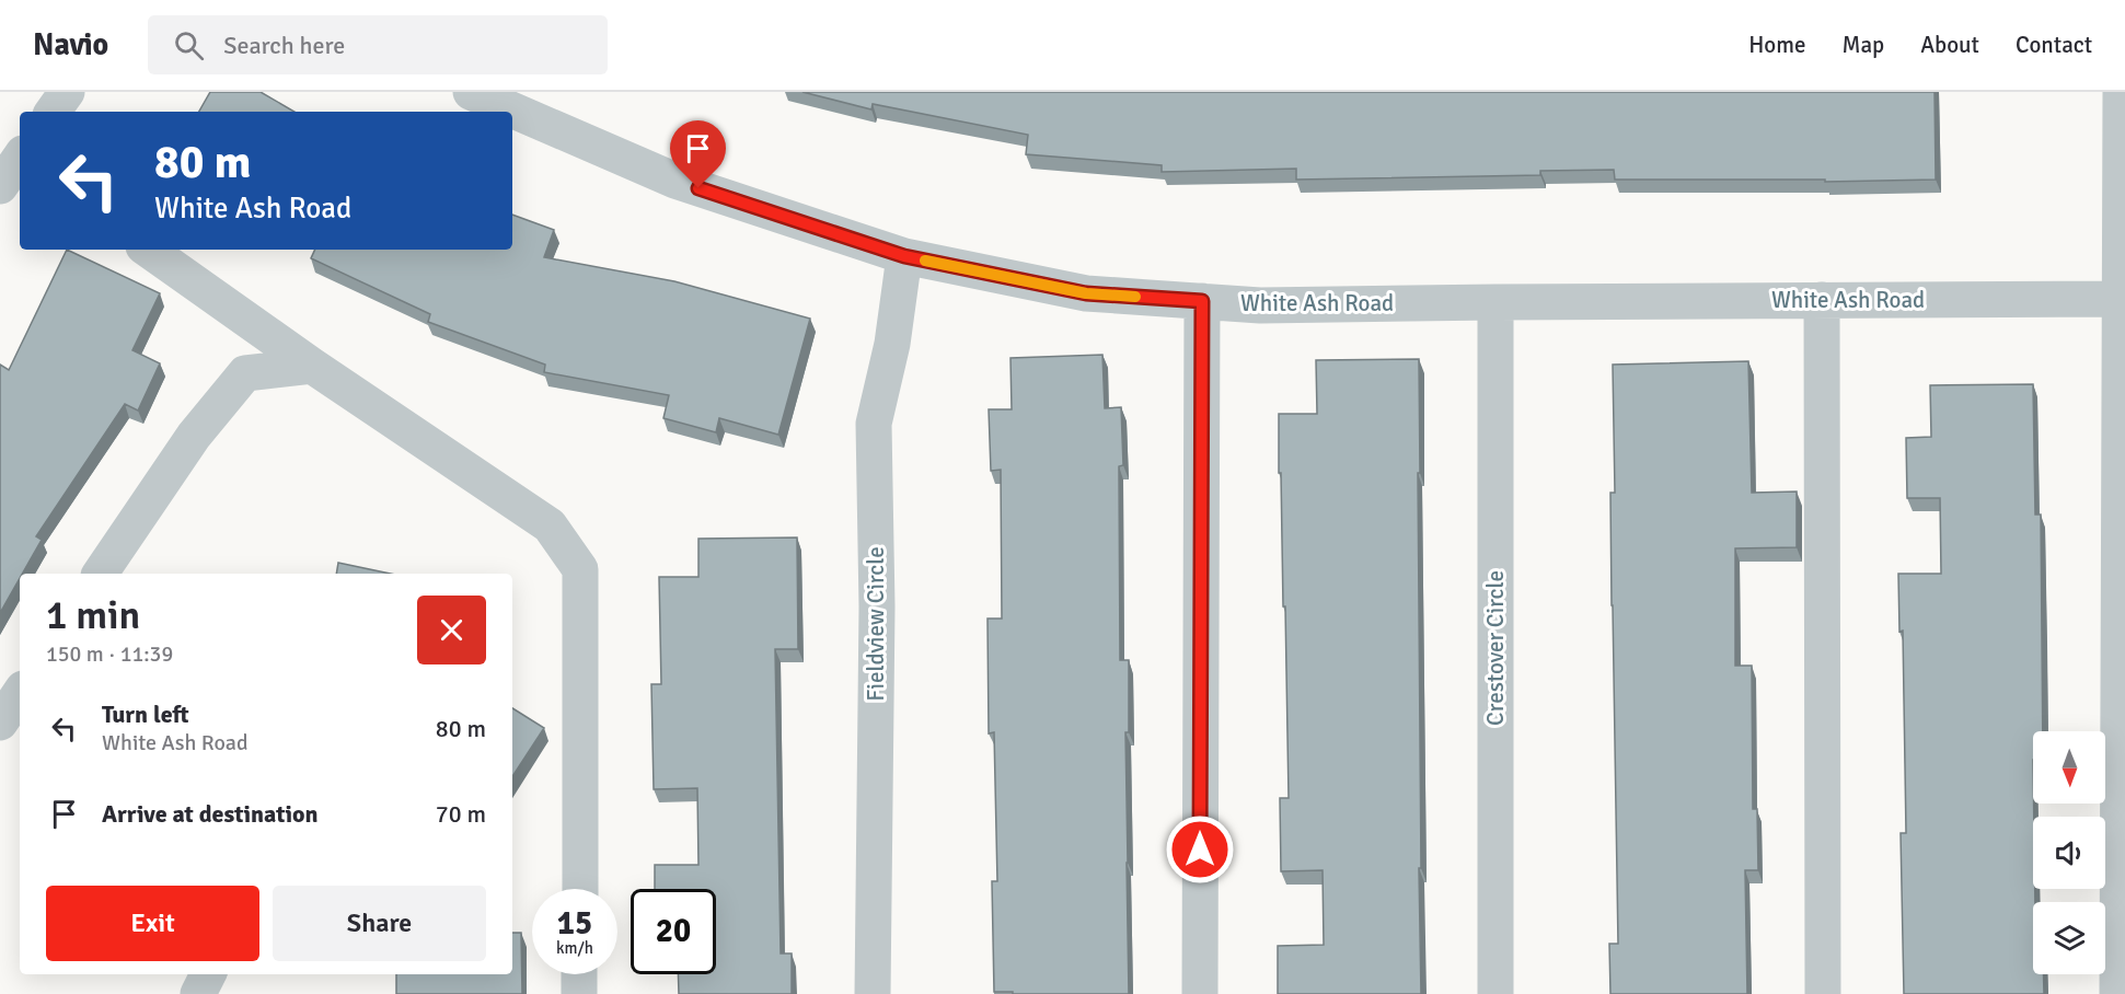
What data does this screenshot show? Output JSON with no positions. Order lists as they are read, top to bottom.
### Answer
{
  "streets": {
    "street": ["White Ash Road", "Fieldview Circle", "Crestover Circle"]
  },
  "crossings": [
    ["White Ash Road", "Fieldview Circle"],
    ["White Ash Road", "Crestover Circle"]
  ],
  "north": "bottom",
  "page": {
    "header": "Navio",
    "search": "Search here",
    "nav": [
      "Home",
      "Map",
      "About",
      "Contact"
    ],
    "turn": ["80 m", "White Ash Road"],
    "heading": ["1 min", "150 m · 11:39"],
    "list": [
      {
        "name": "Turn left",
        "note": "White Ash Road",
        "value": "80 m"
      },
      {
        "name": "Arrive at destination",
        "value": "70 m"
      }
    ],
    "buttons": ["Exit", "Share"],
    "speed": "15 km/h",
    "limit": "20"
  }
}
